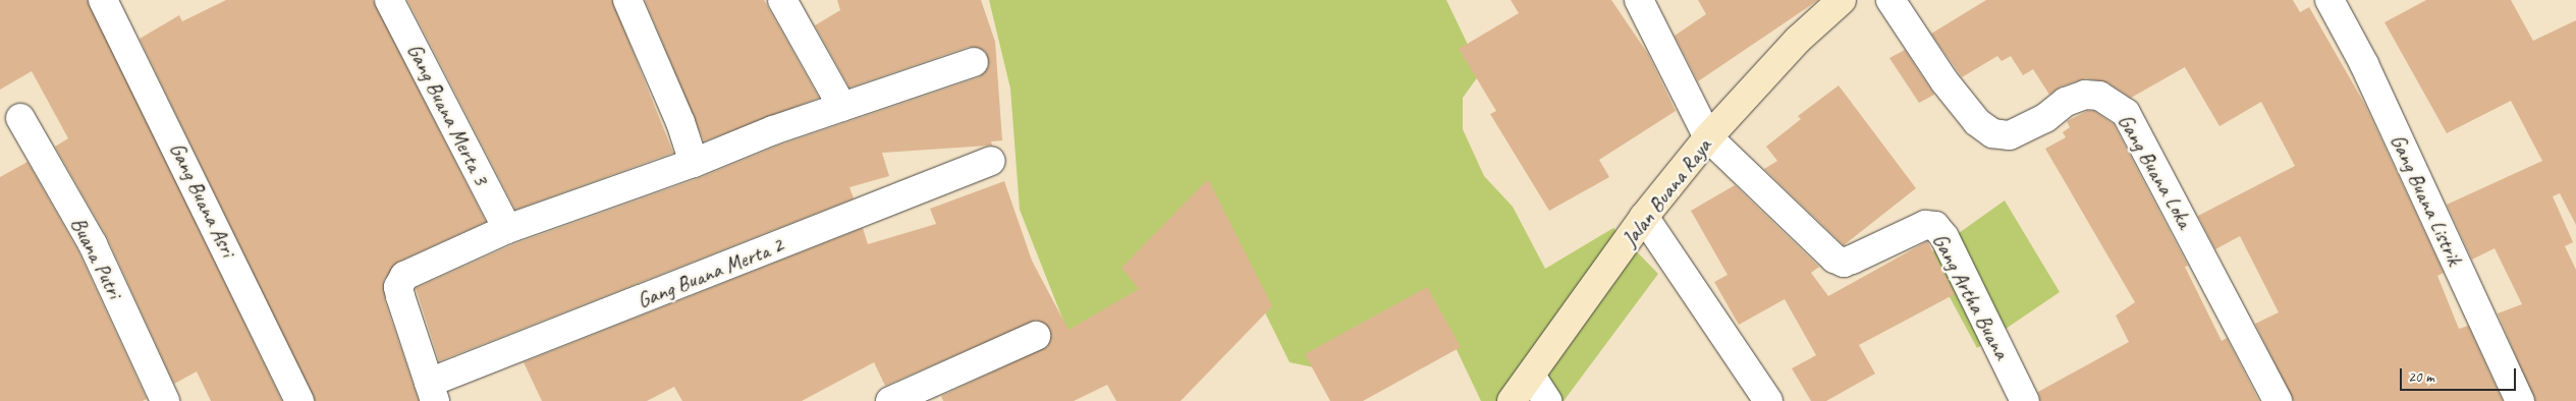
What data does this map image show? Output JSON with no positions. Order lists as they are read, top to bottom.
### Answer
{
  "streets": {
    "street": [
      "Gang Buana Merta 3",
      "Gang Buana Loka",
      "Jalan Buana Raya",
      "Gang Buana Asri",
      "Gang Buana Listrik",
      "Buana Putri",
      "Gang Buana Merta 2",
      "Gang Artha Buana"
    ]
  },
  "crossings": [
    ["Jalan Buana Raya", "Gang Artha Buana"]
  ],
  "scale_bar": "20 m"
}
